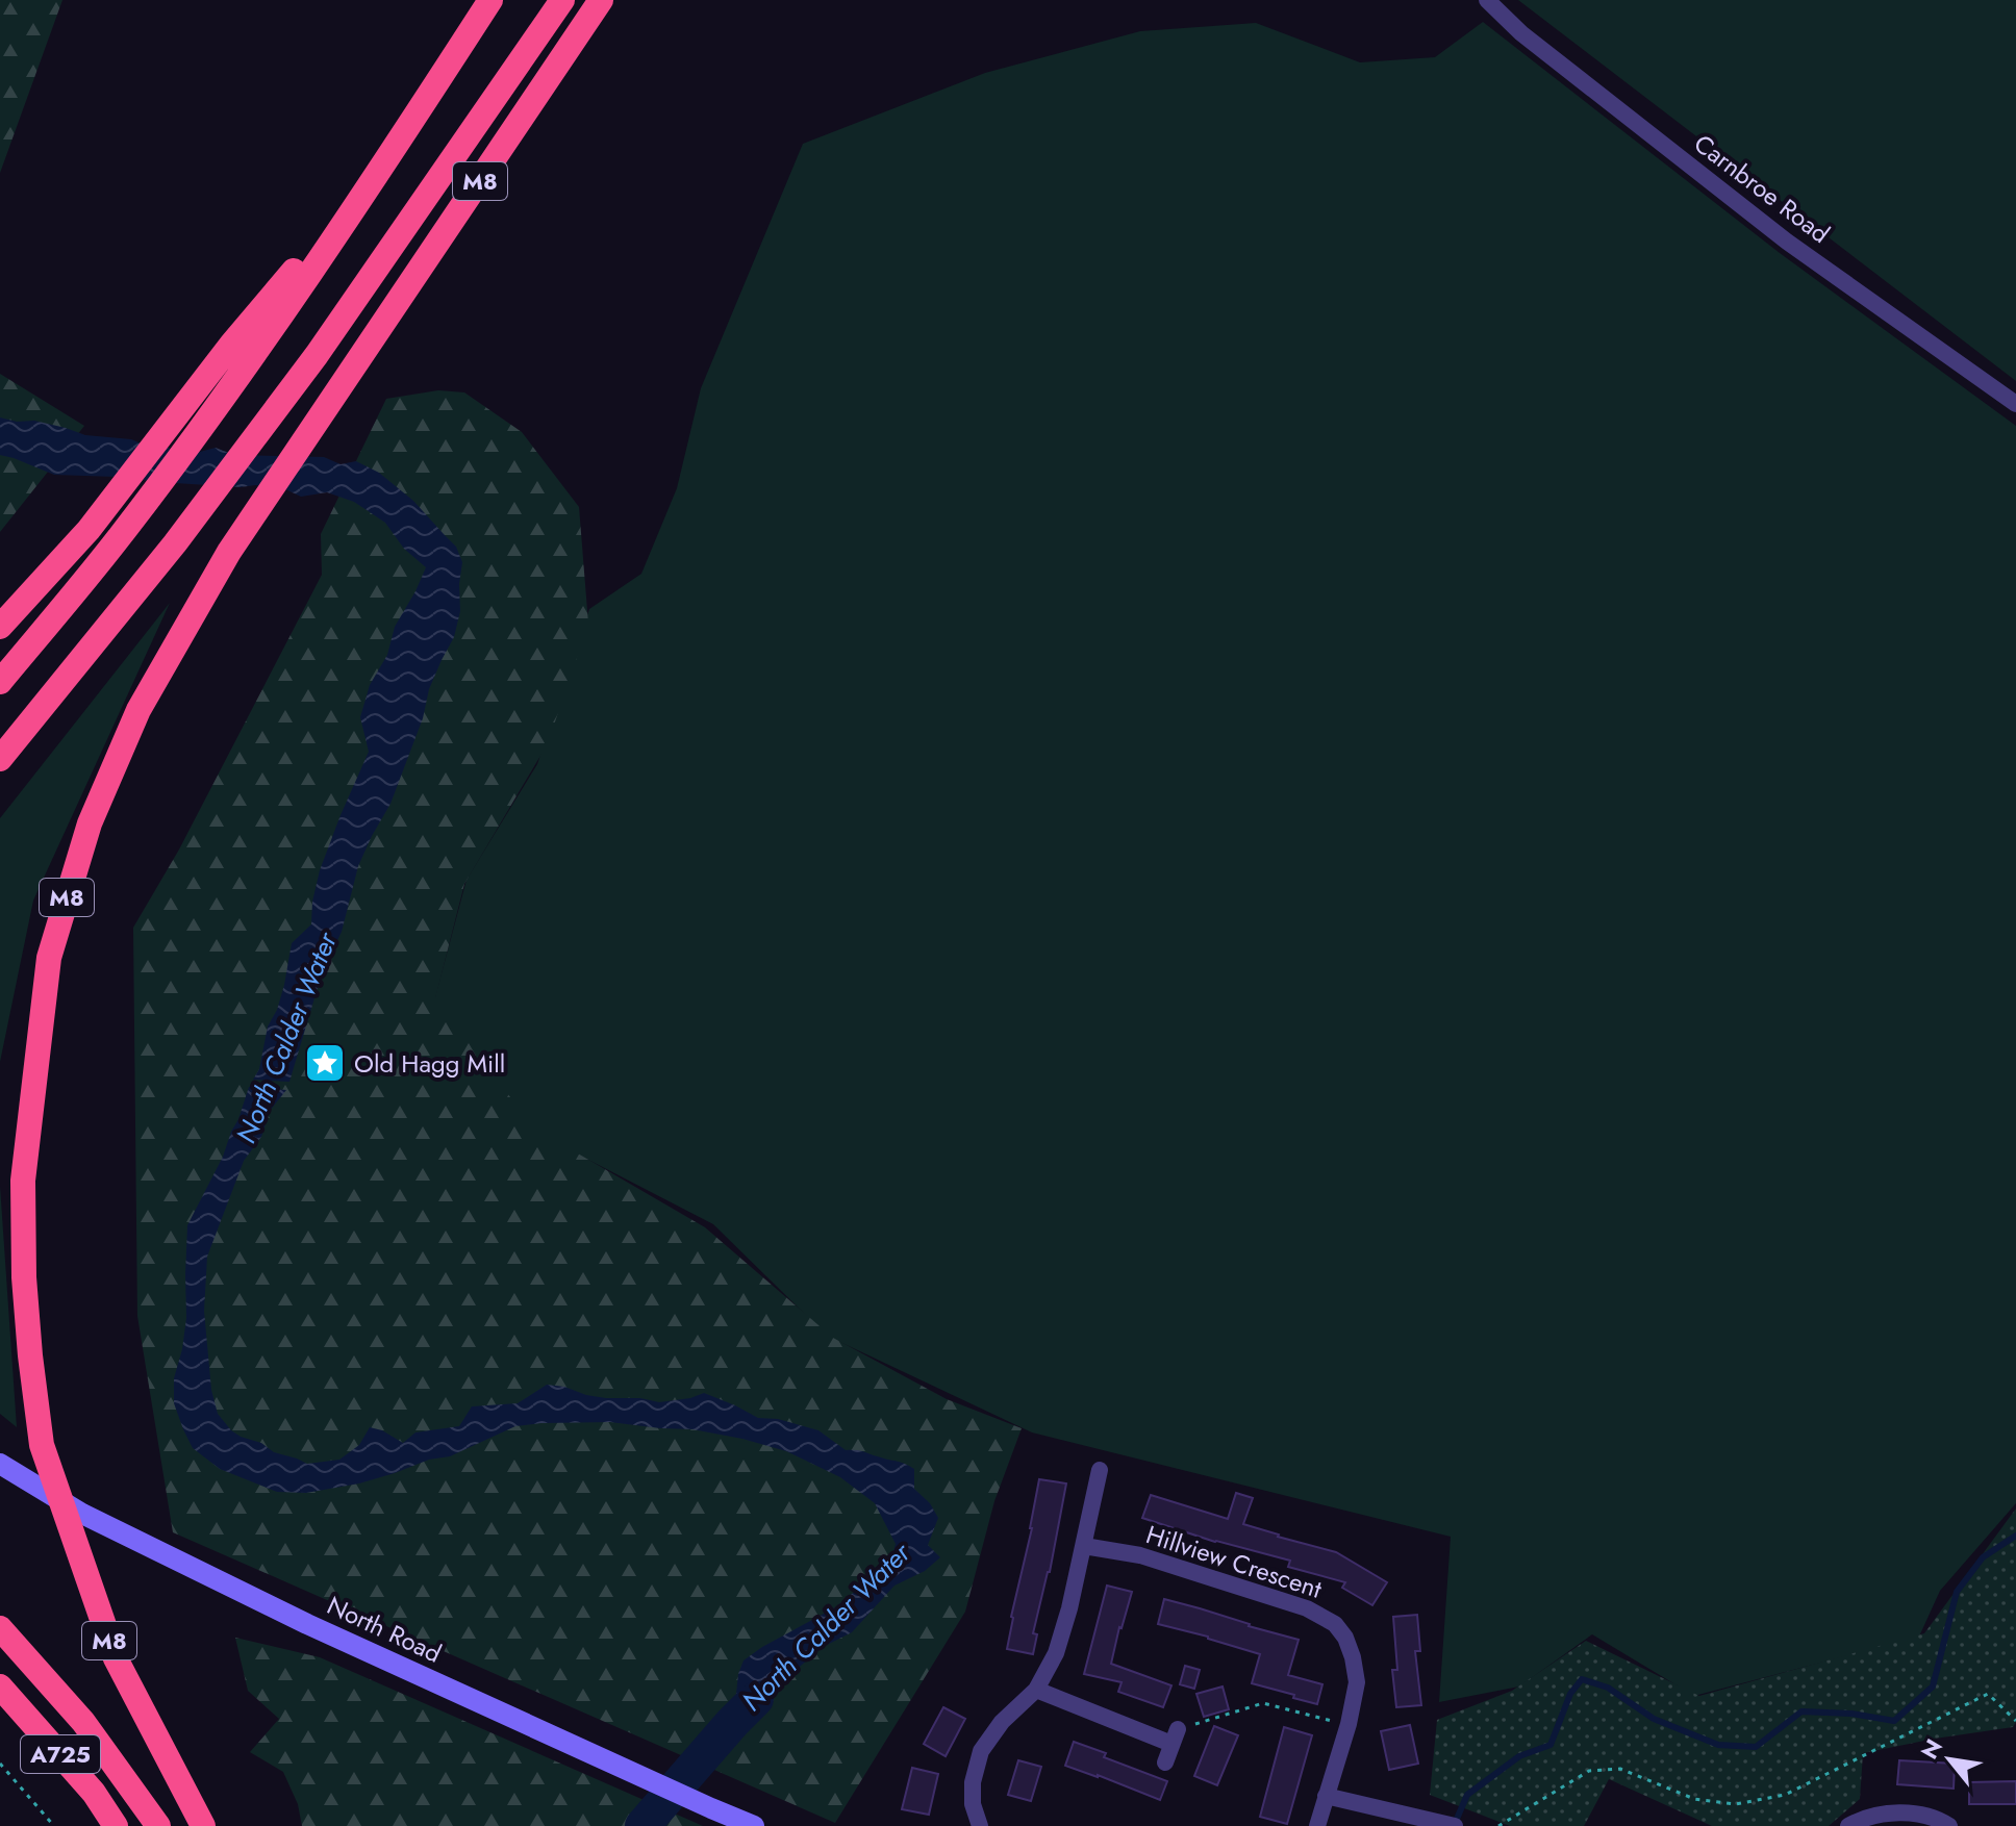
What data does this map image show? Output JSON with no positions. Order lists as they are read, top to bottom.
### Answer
{
  "streets": {
    "highway": ["M8", "A725"],
    "main road": ["North Road"],
    "street": ["Carnbroe Road", "Hillview Crescent"]
  },
  "water": ["North Calder Water"],
  "places": {
    "place": ["Old Hagg Mill"]
  },
  "north": "top left"
}
